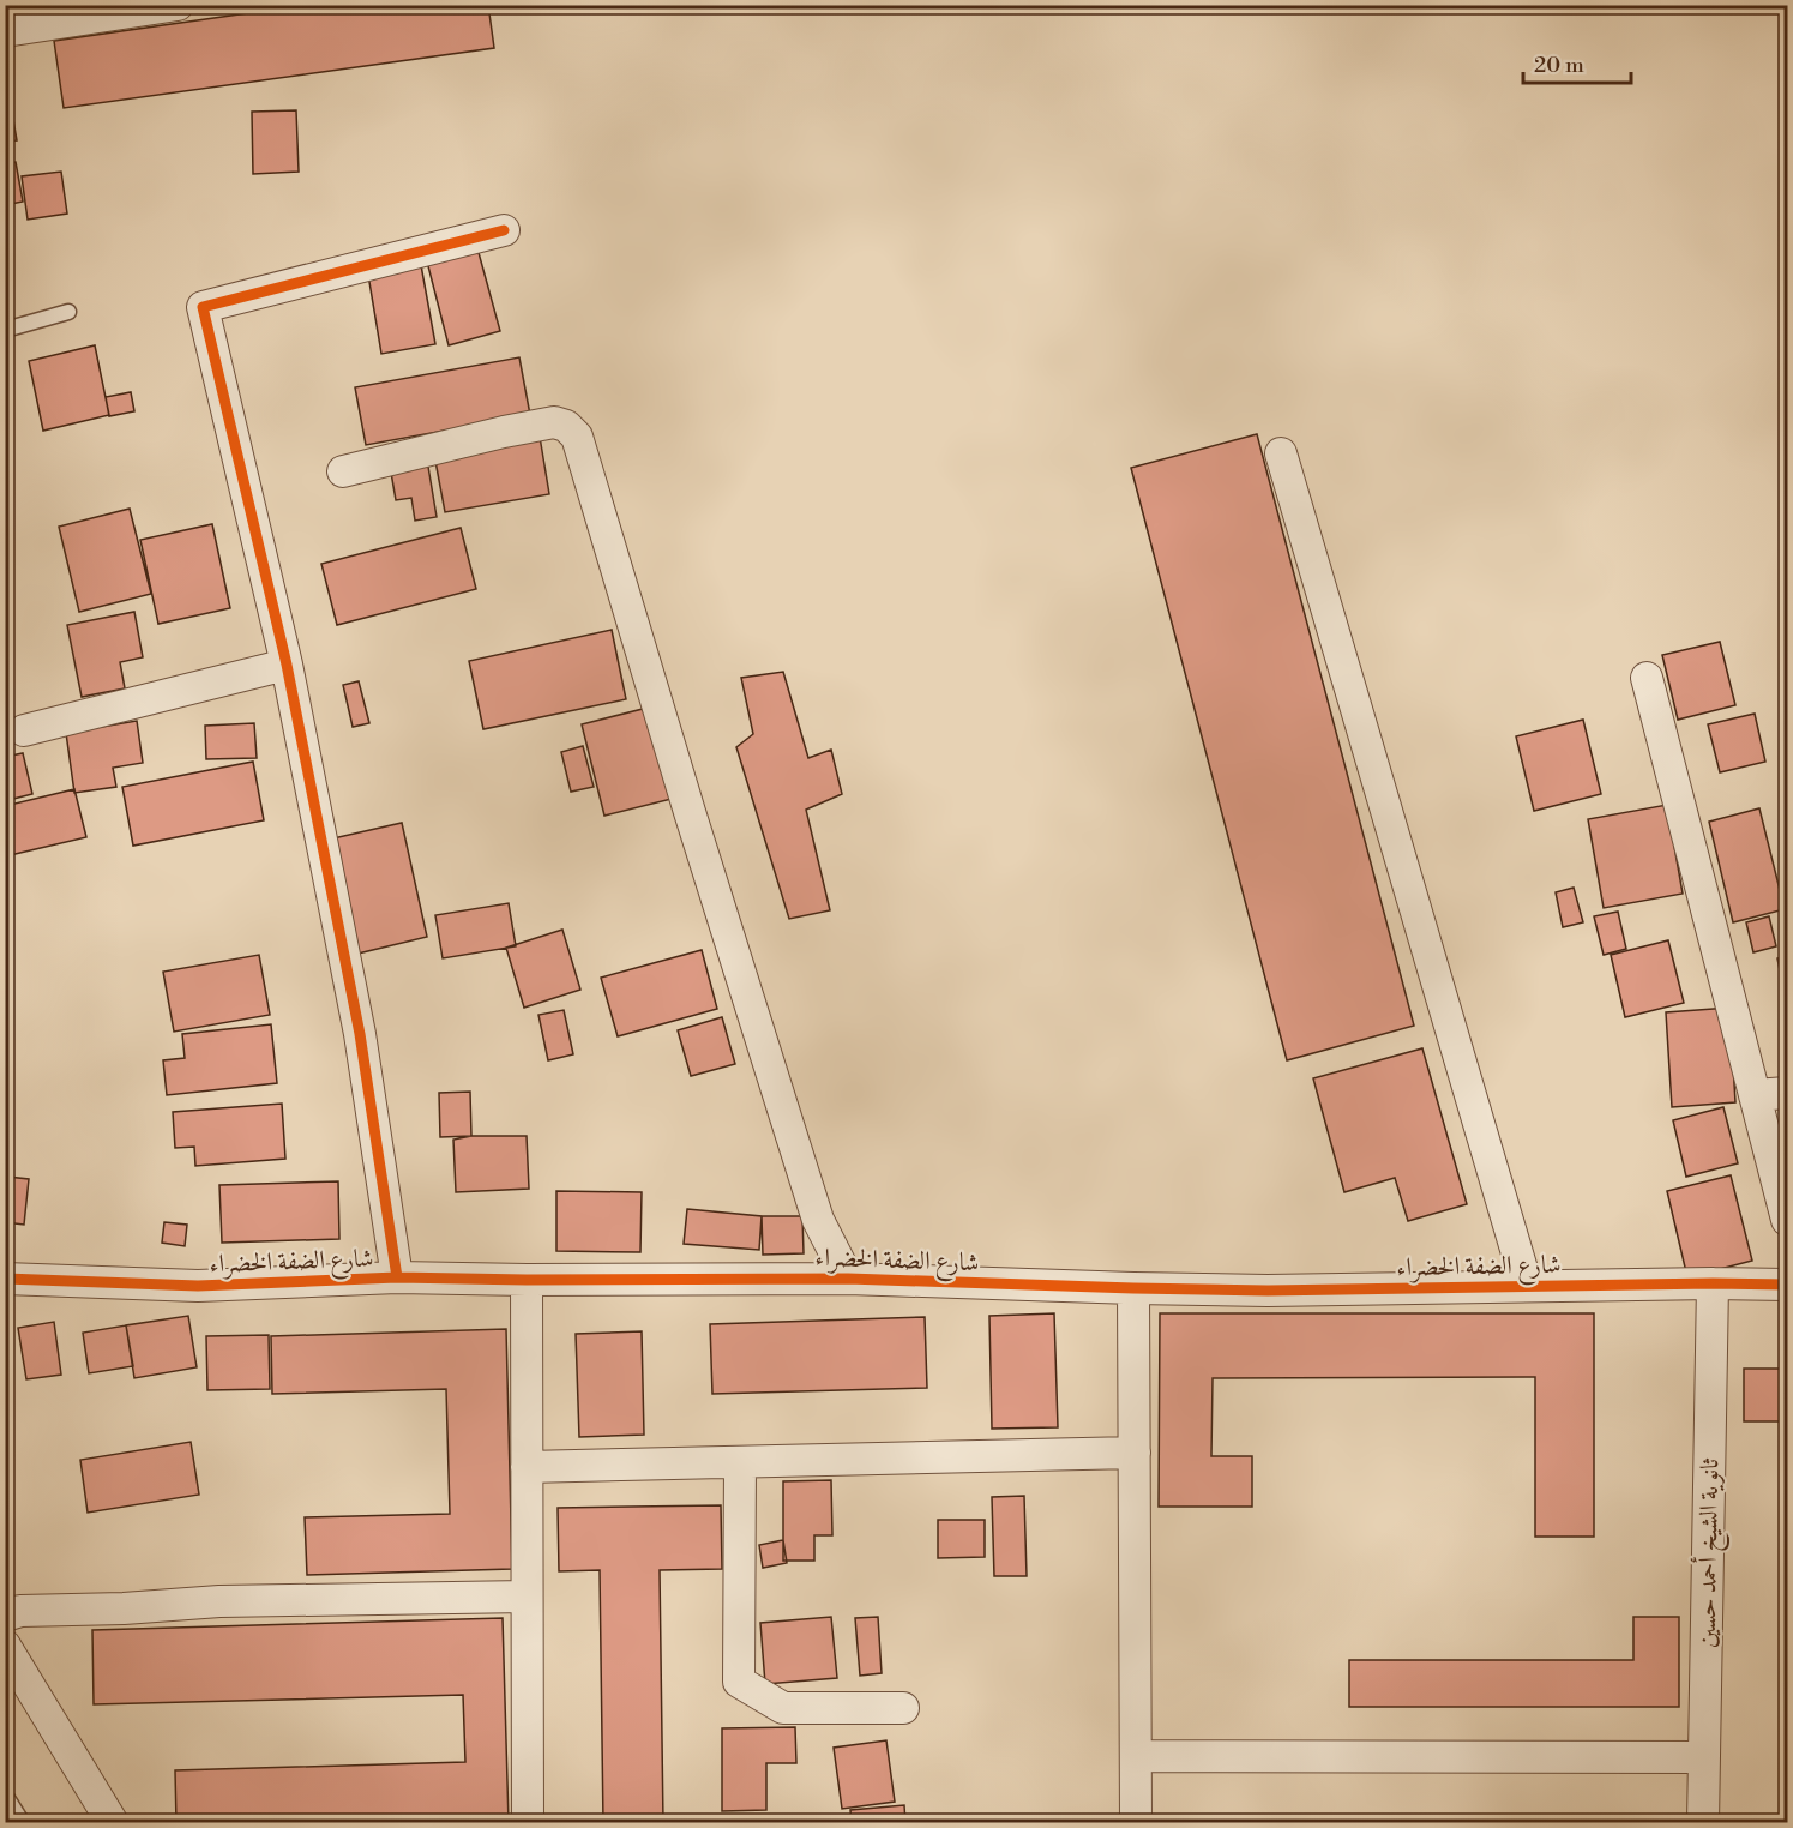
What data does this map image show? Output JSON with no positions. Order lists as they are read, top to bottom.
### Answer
{
  "streets": {
    "street": ["شارع الضفة الخضراء", "ثانوية الشيخ أحمد حسين"]
  },
  "crossings": [
    ["شارع الضفة الخضراء", "ثانوية الشيخ أحمد حسين"]
  ],
  "scale_bar": "20 m"
}
